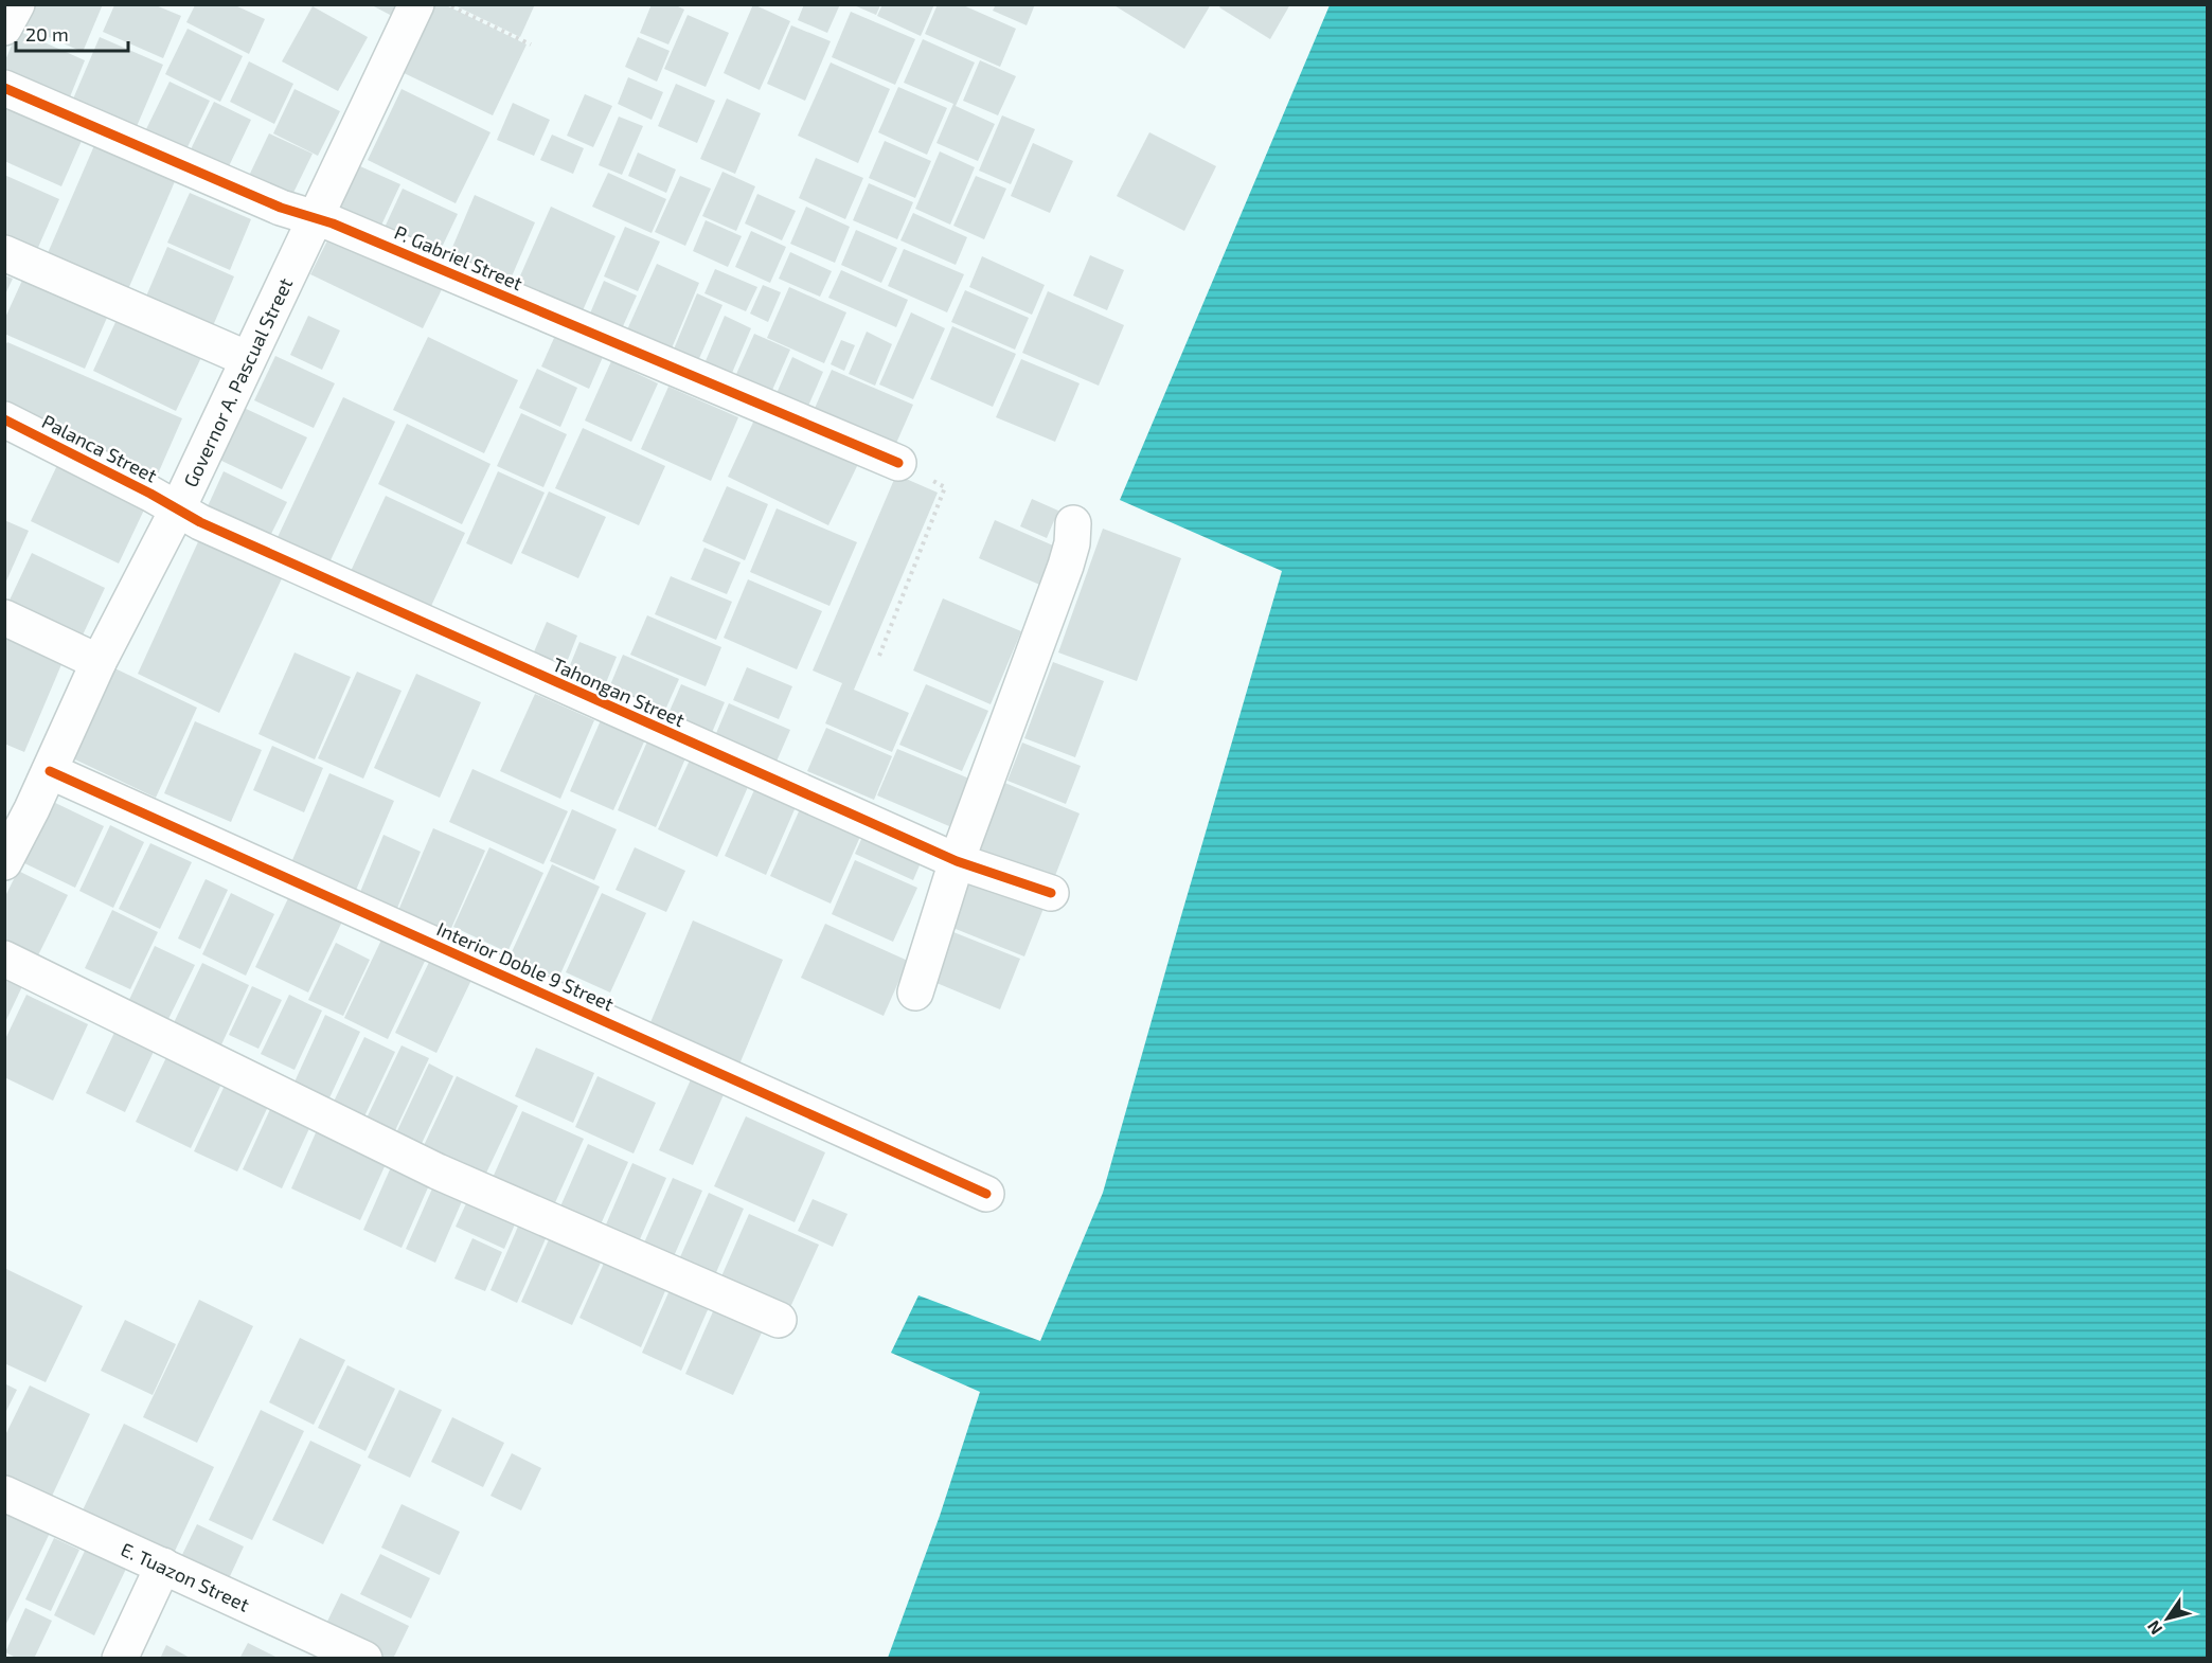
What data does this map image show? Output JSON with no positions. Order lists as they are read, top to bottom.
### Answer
{
  "streets": {
    "street": [
      "P. Gabriel Street",
      "Governor A. Pascual Street",
      "Palanca Street",
      "Tahongan Street",
      "Interior Doble 9 Street",
      "E. Tuazon Street"
    ]
  },
  "crossings": [
    ["P. Gabriel Street", "Governor A. Pascual Street"],
    ["Governor A. Pascual Street", "Palanca Street"],
    ["Governor A. Pascual Street", "Tahongan Street"],
    ["Governor A. Pascual Street", "Interior Doble 9 Street"],
    ["Palanca Street", "Tahongan Street"]
  ],
  "scale_bar": "20 m",
  "north": "bottom left"
}
